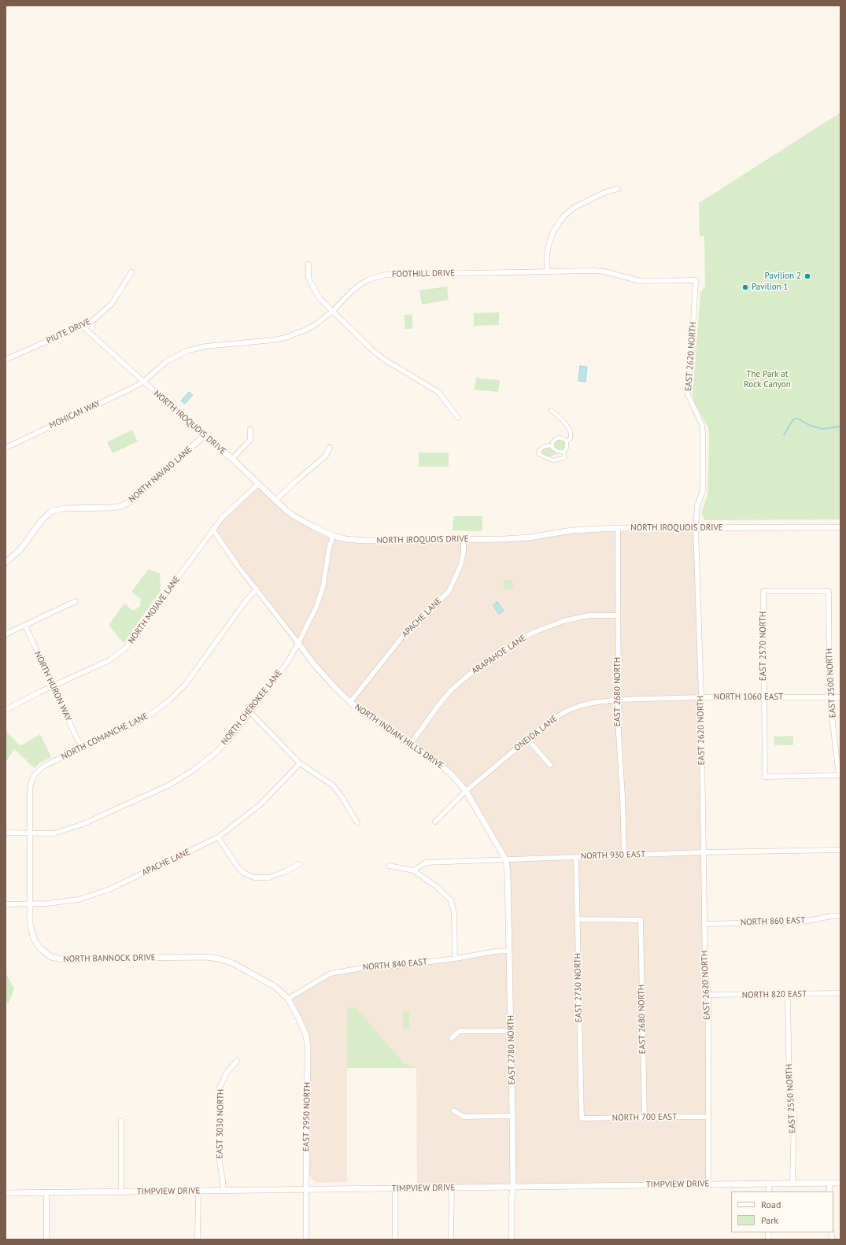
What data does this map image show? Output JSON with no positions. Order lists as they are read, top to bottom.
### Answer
{
  "streets": {
    "street": [
      "FOOTHILL DRIVE",
      "PIUTE DRIVE",
      "EAST 2620 NORTH",
      "MOHICAN WAY",
      "NORTH IROQUOIS DRIVE",
      "NORTH NAVAJO LANE",
      "NORTH MOJAVE LANE",
      "APACHE LANE",
      "EAST 2570 NORTH",
      "ARAPAHOE LANE",
      "EAST 2500 NORTH",
      "NORTH HURON WAY",
      "EAST 2680 NORTH",
      "NORTH 1060 EAST",
      "NORTH CHEROKEE LANE",
      "ONEIDA LANE",
      "NORTH COMANCHE LANE",
      "NORTH INDIAN HILLS DRIVE",
      "NORTH 930 EAST",
      "NORTH 860 EAST",
      "NORTH BANNOCK DRIVE",
      "NORTH 840 EAST",
      "EAST 2730 NORTH",
      "NORTH 820 EAST",
      "EAST 2780 NORTH",
      "EAST 2550 NORTH",
      "EAST 2950 NORTH",
      "NORTH 700 EAST",
      "EAST 3030 NORTH",
      "TIMPVIEW DRIVE"
    ]
  },
  "crossings": [
    ["FOOTHILL DRIVE", "EAST 2620 NORTH"],
    ["FOOTHILL DRIVE", "MOHICAN WAY"],
    ["FOOTHILL DRIVE", "NORTH IROQUOIS DRIVE"],
    ["PIUTE DRIVE", "NORTH IROQUOIS DRIVE"],
    ["EAST 2620 NORTH", "NORTH IROQUOIS DRIVE"],
    ["EAST 2620 NORTH", "NORTH 1060 EAST"],
    ["EAST 2620 NORTH", "NORTH 930 EAST"],
    ["EAST 2620 NORTH", "NORTH 860 EAST"],
    ["EAST 2620 NORTH", "NORTH 820 EAST"],
    ["EAST 2620 NORTH", "NORTH 700 EAST"],
    ["EAST 2620 NORTH", "TIMPVIEW DRIVE"],
    ["MOHICAN WAY", "NORTH IROQUOIS DRIVE"],
    ["NORTH IROQUOIS DRIVE", "NORTH NAVAJO LANE"],
    ["NORTH IROQUOIS DRIVE", "NORTH MOJAVE LANE"],
    ["NORTH IROQUOIS DRIVE", "APACHE LANE"],
    ["NORTH IROQUOIS DRIVE", "EAST 2680 NORTH"],
    ["NORTH IROQUOIS DRIVE", "NORTH CHEROKEE LANE"],
    ["NORTH MOJAVE LANE", "NORTH HURON WAY"],
    ["NORTH MOJAVE LANE", "NORTH INDIAN HILLS DRIVE"],
    ["APACHE LANE", "NORTH INDIAN HILLS DRIVE"],
    ["APACHE LANE", "NORTH BANNOCK DRIVE"],
    ["EAST 2570 NORTH", "EAST 2500 NORTH"],
    ["EAST 2570 NORTH", "NORTH 1060 EAST"],
    ["ARAPAHOE LANE", "EAST 2680 NORTH"],
    ["ARAPAHOE LANE", "NORTH INDIAN HILLS DRIVE"],
    ["EAST 2500 NORTH", "NORTH 1060 EAST"],
    ["NORTH HURON WAY", "NORTH COMANCHE LANE"],
    ["EAST 2680 NORTH", "NORTH 1060 EAST"],
    ["EAST 2680 NORTH", "ONEIDA LANE"],
    ["EAST 2680 NORTH", "NORTH 930 EAST"],
    ["EAST 2680 NORTH", "EAST 2730 NORTH"],
    ["EAST 2680 NORTH", "NORTH 700 EAST"],
    ["NORTH 1060 EAST", "ONEIDA LANE"],
    ["NORTH CHEROKEE LANE", "NORTH COMANCHE LANE"],
    ["NORTH CHEROKEE LANE", "NORTH INDIAN HILLS DRIVE"],
    ["NORTH CHEROKEE LANE", "NORTH BANNOCK DRIVE"],
    ["ONEIDA LANE", "NORTH INDIAN HILLS DRIVE"],
    ["NORTH COMANCHE LANE", "NORTH INDIAN HILLS DRIVE"],
    ["NORTH COMANCHE LANE", "NORTH BANNOCK DRIVE"],
    ["NORTH INDIAN HILLS DRIVE", "NORTH 930 EAST"],
    ["NORTH INDIAN HILLS DRIVE", "EAST 2780 NORTH"],
    ["NORTH 930 EAST", "EAST 2730 NORTH"],
    ["NORTH 930 EAST", "EAST 2780 NORTH"],
    ["NORTH BANNOCK DRIVE", "NORTH 840 EAST"],
    ["NORTH BANNOCK DRIVE", "EAST 2950 NORTH"],
    ["NORTH 840 EAST", "EAST 2780 NORTH"],
    ["NORTH 840 EAST", "EAST 2950 NORTH"],
    ["EAST 2730 NORTH", "NORTH 700 EAST"],
    ["NORTH 820 EAST", "EAST 2550 NORTH"],
    ["EAST 2780 NORTH", "TIMPVIEW DRIVE"],
    ["EAST 2550 NORTH", "TIMPVIEW DRIVE"],
    ["EAST 2950 NORTH", "TIMPVIEW DRIVE"],
    ["EAST 3030 NORTH", "TIMPVIEW DRIVE"]
  ],
  "parks": ["The Park at Rock Canyon"],
  "places": ["Pavilion 2", "Pavilion 1"],
  "legend": ["Road", "Park"]
}
